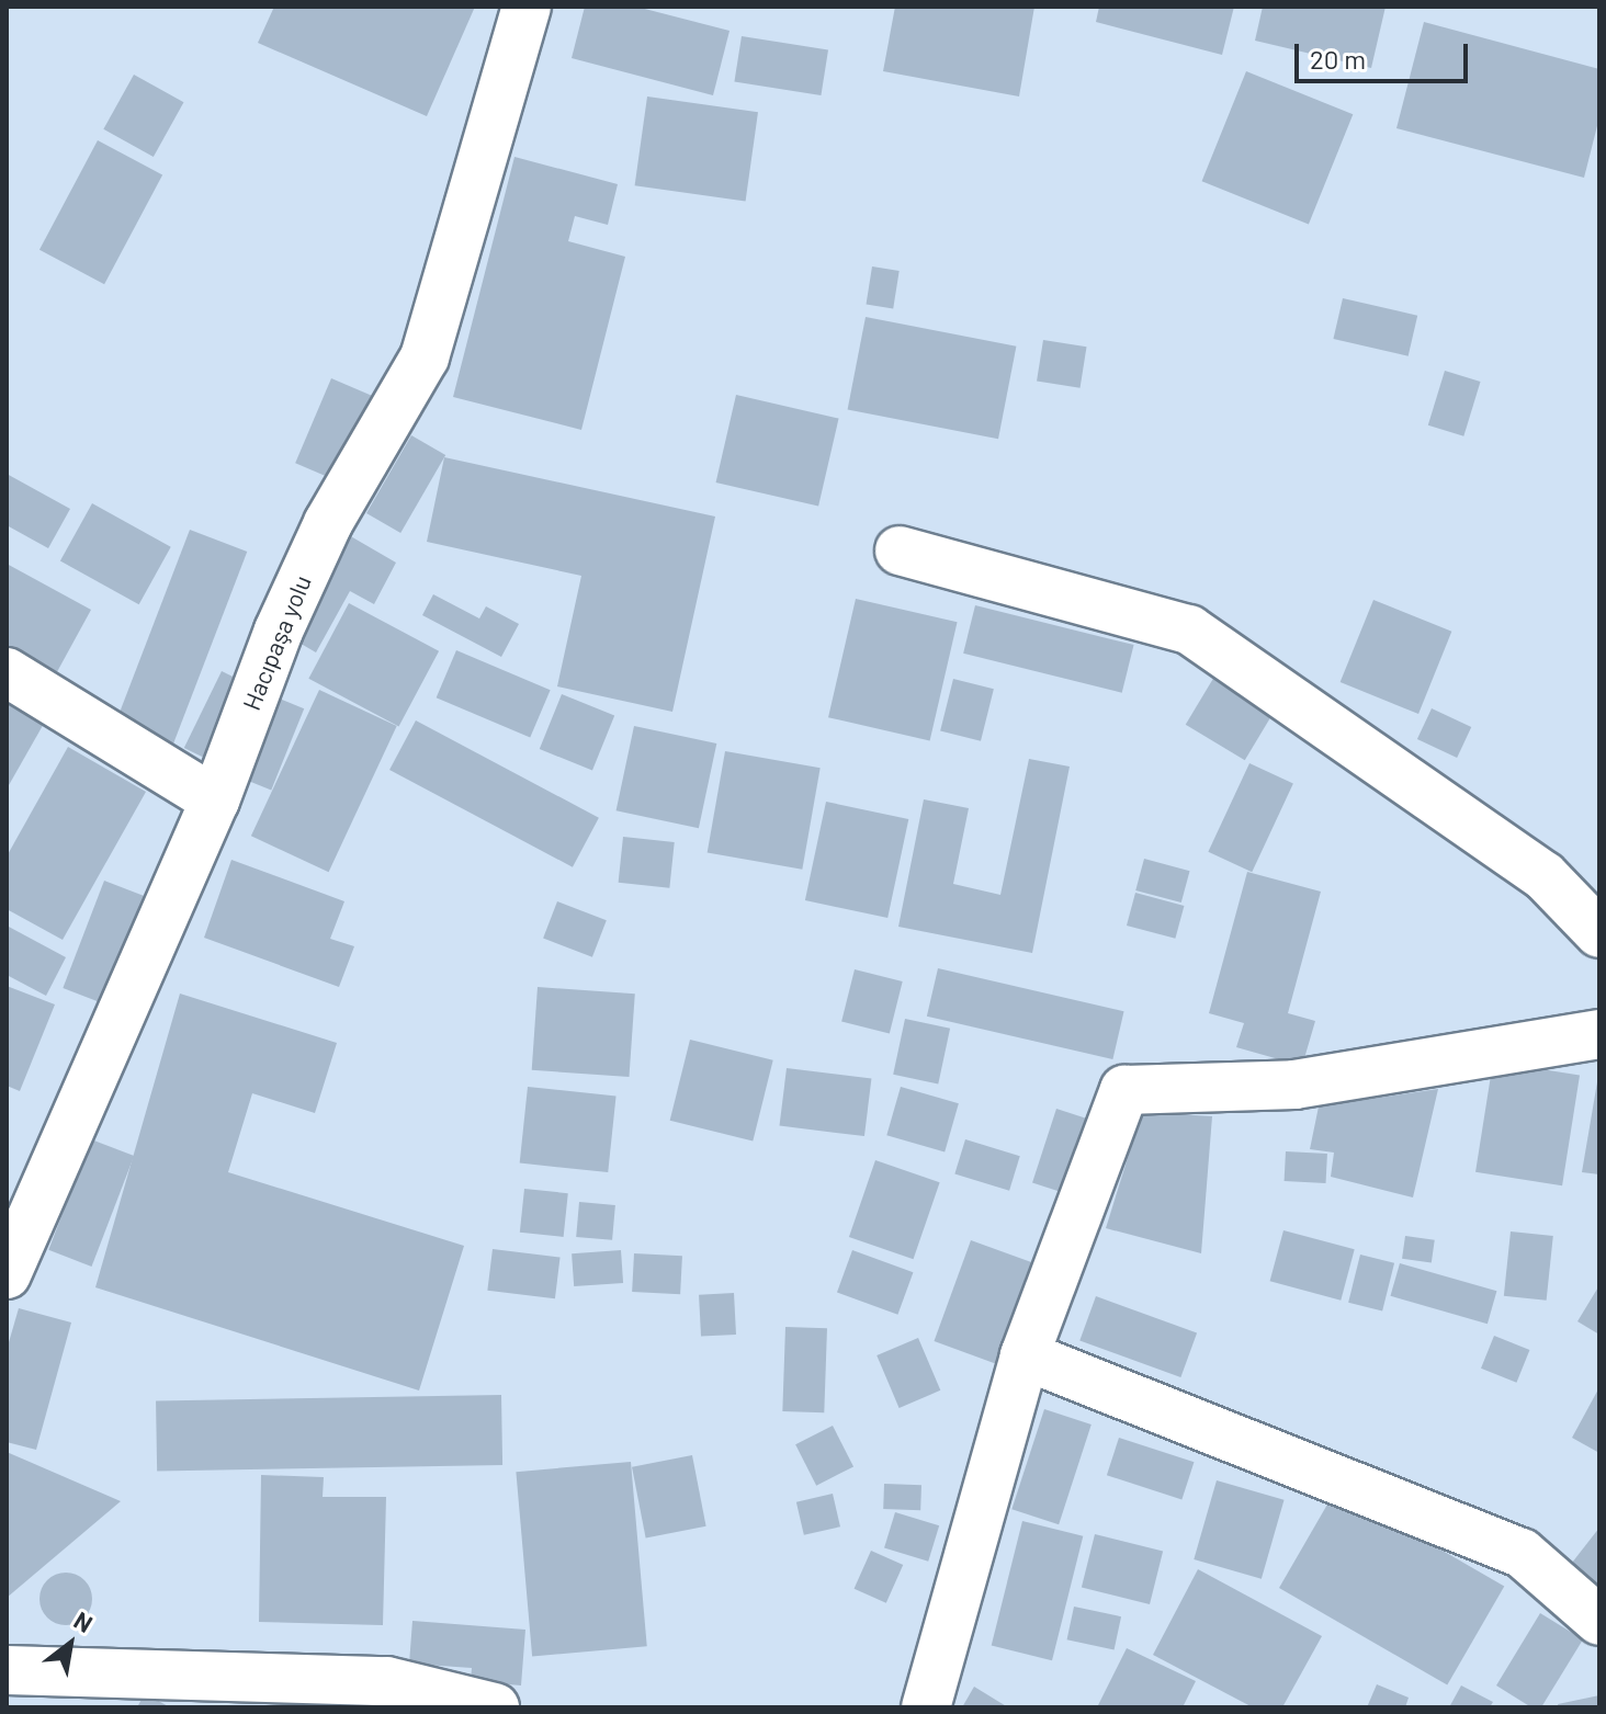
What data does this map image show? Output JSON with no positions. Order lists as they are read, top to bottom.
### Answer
{
  "streets": {
    "street": ["Hacıpaşa yolu"]
  },
  "scale_bar": "20 m",
  "north": "top right"
}
